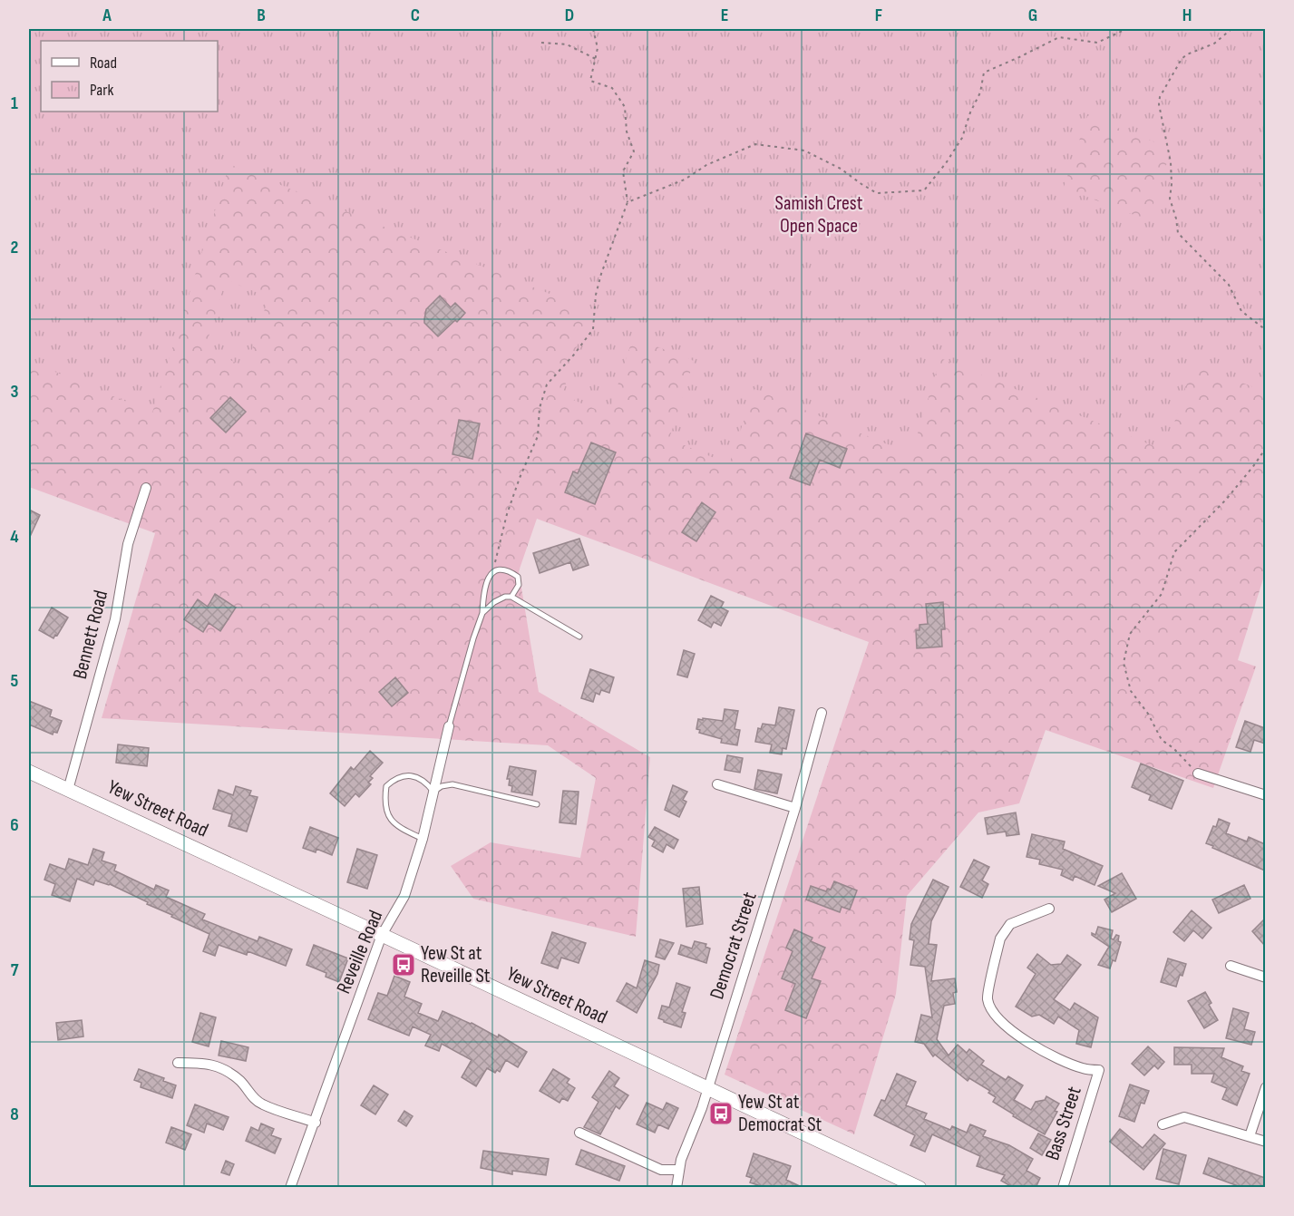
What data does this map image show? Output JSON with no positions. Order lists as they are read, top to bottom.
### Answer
{
  "streets": {
    "street": [
      "Bennett Road",
      "Yew Street Road",
      "Democrat Street",
      "Reveille Road",
      "Bass Street"
    ]
  },
  "crossings": [
    ["Bennett Road", "Yew Street Road"],
    ["Yew Street Road", "Democrat Street"],
    ["Yew Street Road", "Reveille Road"]
  ],
  "parks": ["Samish Crest Open Space"],
  "places": {
    "bus stop": ["Yew St at Reveille St", "Yew St at Democrat St"]
  },
  "legend": ["Road", "Park"],
  "grid": {
    "columns": [
      "A",
      "B",
      "C",
      "D",
      "E",
      "F",
      "G",
      "H"
    ],
    "rows": [
      "1",
      "2",
      "3",
      "4",
      "5",
      "6",
      "7",
      "8"
    ]
  }
}
